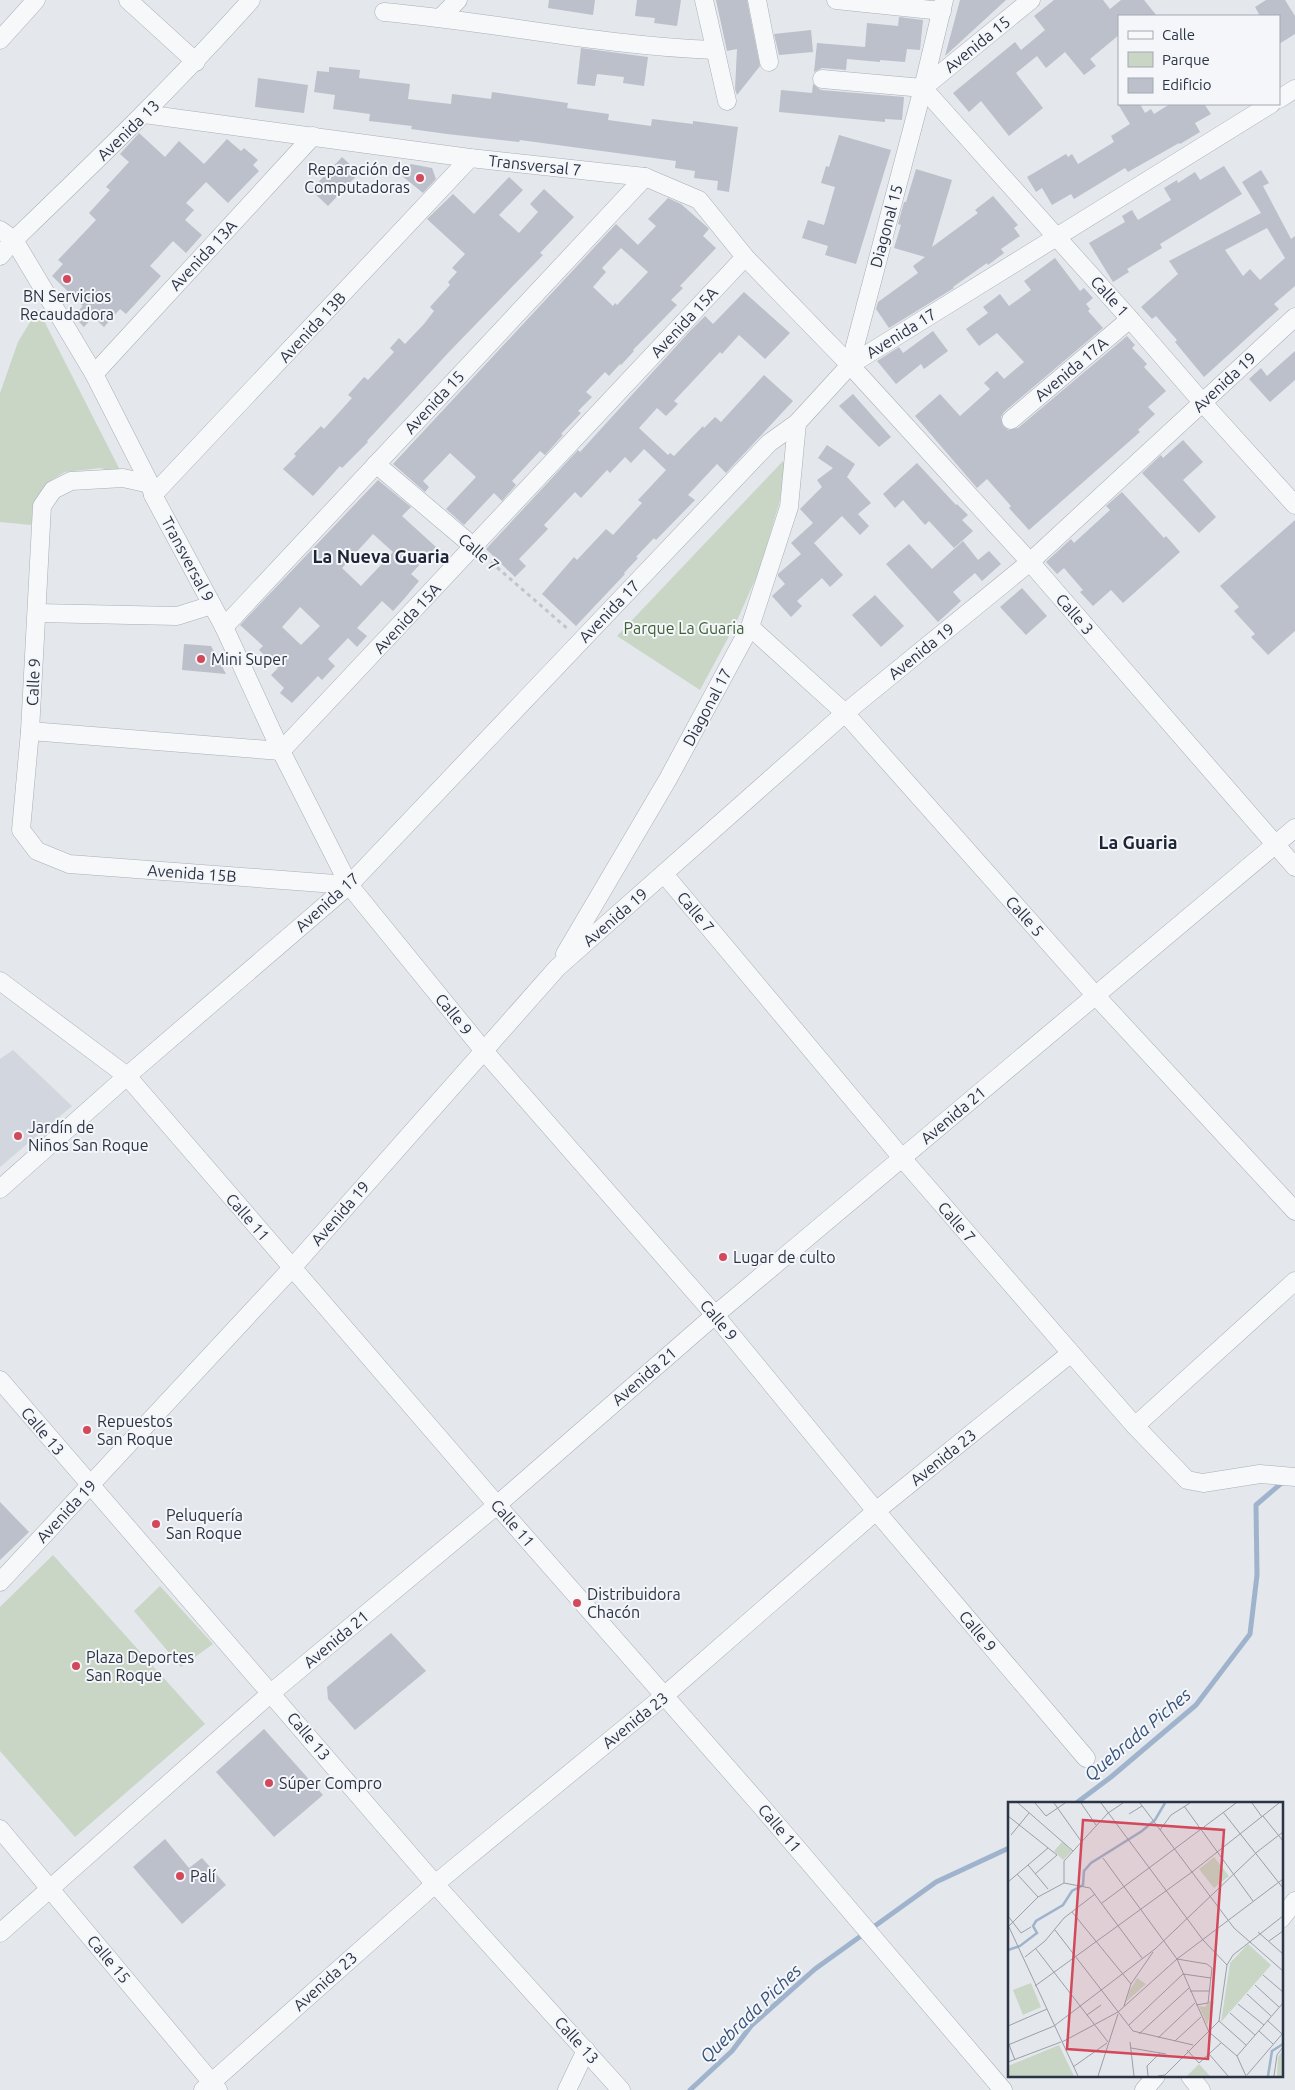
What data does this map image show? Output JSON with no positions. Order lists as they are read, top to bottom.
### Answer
{
  "streets": {
    "street": [
      "Avenida 15",
      "Avenida 13",
      "Transversal 7",
      "Diagonal 15",
      "Avenida 13A",
      "Calle 1",
      "Avenida 15A",
      "Avenida 13B",
      "Avenida 17",
      "Avenida 17A",
      "Avenida 19",
      "Calle 7",
      "Transversal 9",
      "Calle 3",
      "Calle 9",
      "Diagonal 17",
      "Avenida 15B",
      "Calle 5",
      "Avenida 21",
      "Calle 11",
      "Calle 13",
      "Avenida 23",
      "Calle 15"
    ]
  },
  "crossings": [
    ["Avenida 15", "Transversal 7"],
    ["Avenida 15", "Diagonal 15"],
    ["Avenida 15", "Calle 1"],
    ["Avenida 15", "Calle 7"],
    ["Avenida 15", "Transversal 9"],
    ["Avenida 13", "Transversal 7"],
    ["Avenida 13", "Transversal 9"],
    ["Transversal 7", "Diagonal 15"],
    ["Transversal 7", "Avenida 13A"],
    ["Transversal 7", "Avenida 15A"],
    ["Transversal 7", "Avenida 13B"],
    ["Transversal 7", "Avenida 17"],
    ["Transversal 7", "Calle 3"],
    ["Diagonal 15", "Calle 1"],
    ["Diagonal 15", "Avenida 17"],
    ["Diagonal 15", "Calle 3"],
    ["Avenida 13A", "Transversal 9"],
    ["Calle 1", "Avenida 17"],
    ["Calle 1", "Avenida 17A"],
    ["Calle 1", "Avenida 19"],
    ["Avenida 15A", "Calle 7"],
    ["Avenida 15A", "Transversal 9"],
    ["Avenida 13B", "Transversal 9"],
    ["Avenida 13B", "Calle 9"],
    ["Avenida 17", "Calle 7"],
    ["Avenida 17", "Transversal 9"],
    ["Avenida 17", "Calle 3"],
    ["Avenida 17", "Calle 9"],
    ["Avenida 17", "Diagonal 17"],
    ["Avenida 17", "Avenida 15B"],
    ["Avenida 17", "Calle 11"],
    ["Avenida 19", "Calle 7"],
    ["Avenida 19", "Calle 3"],
    ["Avenida 19", "Calle 9"],
    ["Avenida 19", "Diagonal 17"],
    ["Avenida 19", "Calle 5"],
    ["Avenida 19", "Calle 11"],
    ["Avenida 19", "Calle 13"],
    ["Calle 7", "Avenida 21"],
    ["Calle 7", "Avenida 23"],
    ["Transversal 9", "Calle 9"],
    ["Transversal 9", "Avenida 15B"],
    ["Calle 3", "Avenida 21"],
    ["Calle 9", "Avenida 15B"],
    ["Calle 9", "Avenida 21"],
    ["Calle 9", "Avenida 23"],
    ["Diagonal 17", "Calle 5"],
    ["Calle 5", "Avenida 21"],
    ["Avenida 21", "Calle 11"],
    ["Avenida 21", "Calle 13"],
    ["Avenida 21", "Calle 15"],
    ["Calle 11", "Avenida 23"],
    ["Calle 13", "Avenida 23"],
    ["Avenida 23", "Calle 15"]
  ],
  "districts": ["La Nueva Guaria", "La Guaria"],
  "water": ["Quebrada Piches"],
  "parks": ["Parque La Guaria"],
  "places": [
    "Reparación de Computadoras",
    "BN Servicios Recaudadora",
    "Mini Super",
    "Jardín de Niños San Roque",
    "Lugar de culto",
    "Repuestos San Roque",
    "Peluquería San Roque",
    "Distribuidora Chacón",
    "Plaza Deportes San Roque",
    "Súper Compro",
    "Palí"
  ],
  "legend": ["Calle", "Parque", "Edificio"]
}
